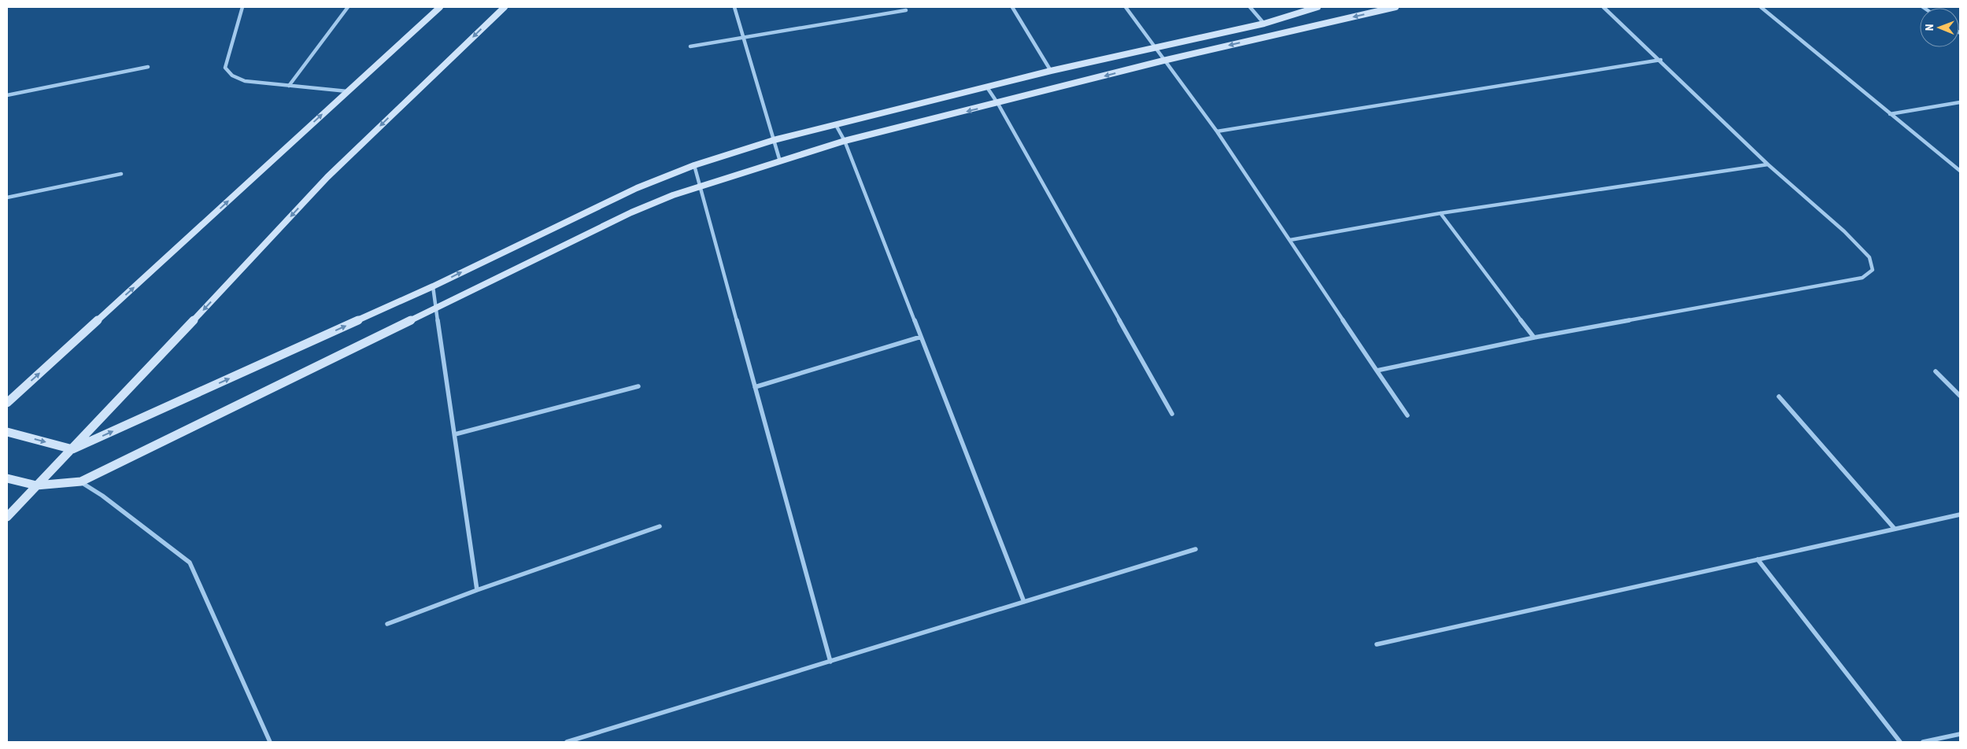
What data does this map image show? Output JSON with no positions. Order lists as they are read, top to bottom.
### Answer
{
  "north": "left"
}
